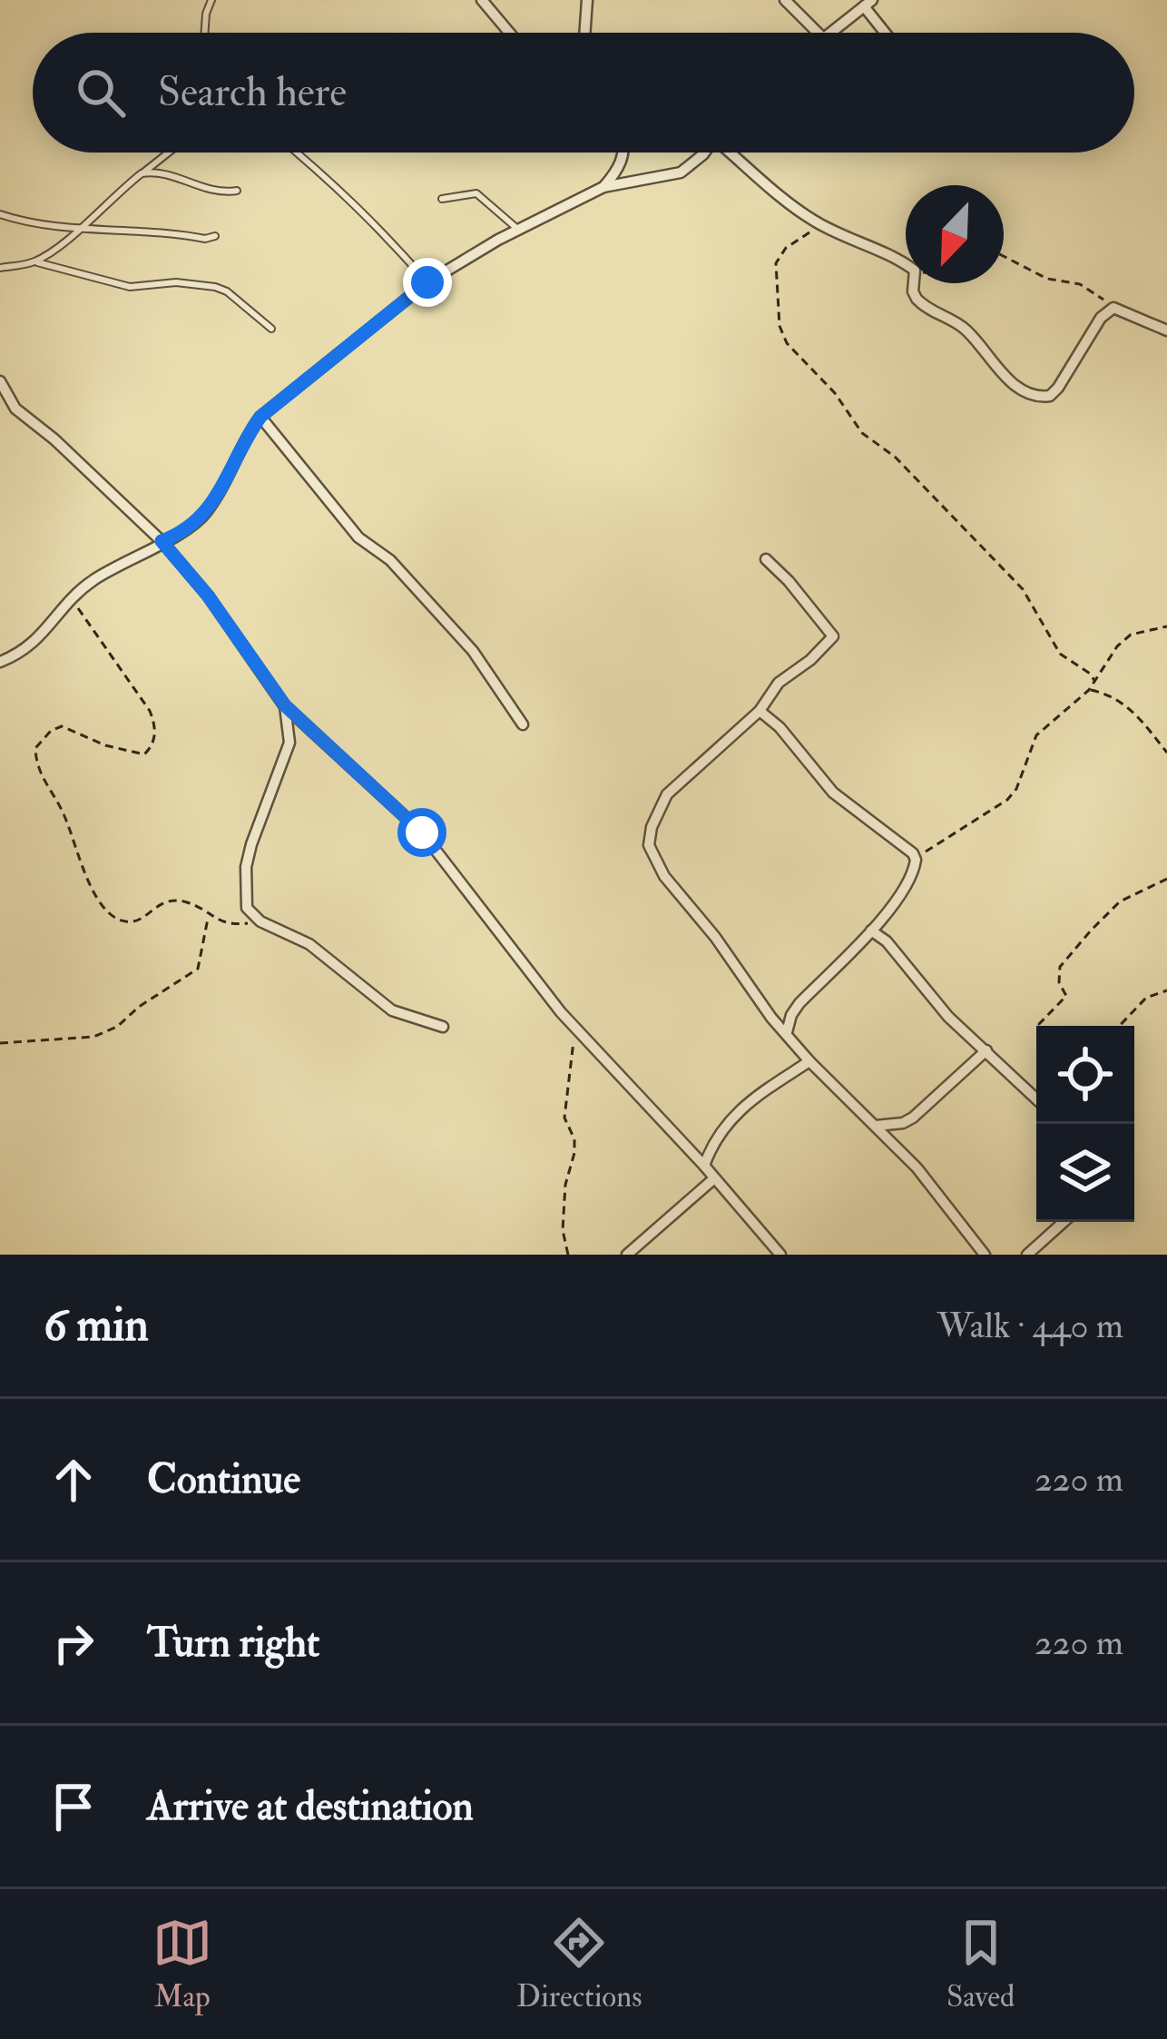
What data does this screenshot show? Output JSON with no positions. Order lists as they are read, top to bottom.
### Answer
{
  "north": "bottom left",
  "page": {
    "search": "Search here",
    "heading": ["6 min", "Walk · 440 m"],
    "list": [
      ["Continue", "220 m"],
      ["Turn right", "220 m"],
      "Arrive at destination"
    ],
    "nav": ["Map", "Directions", "Saved"]
  }
}
